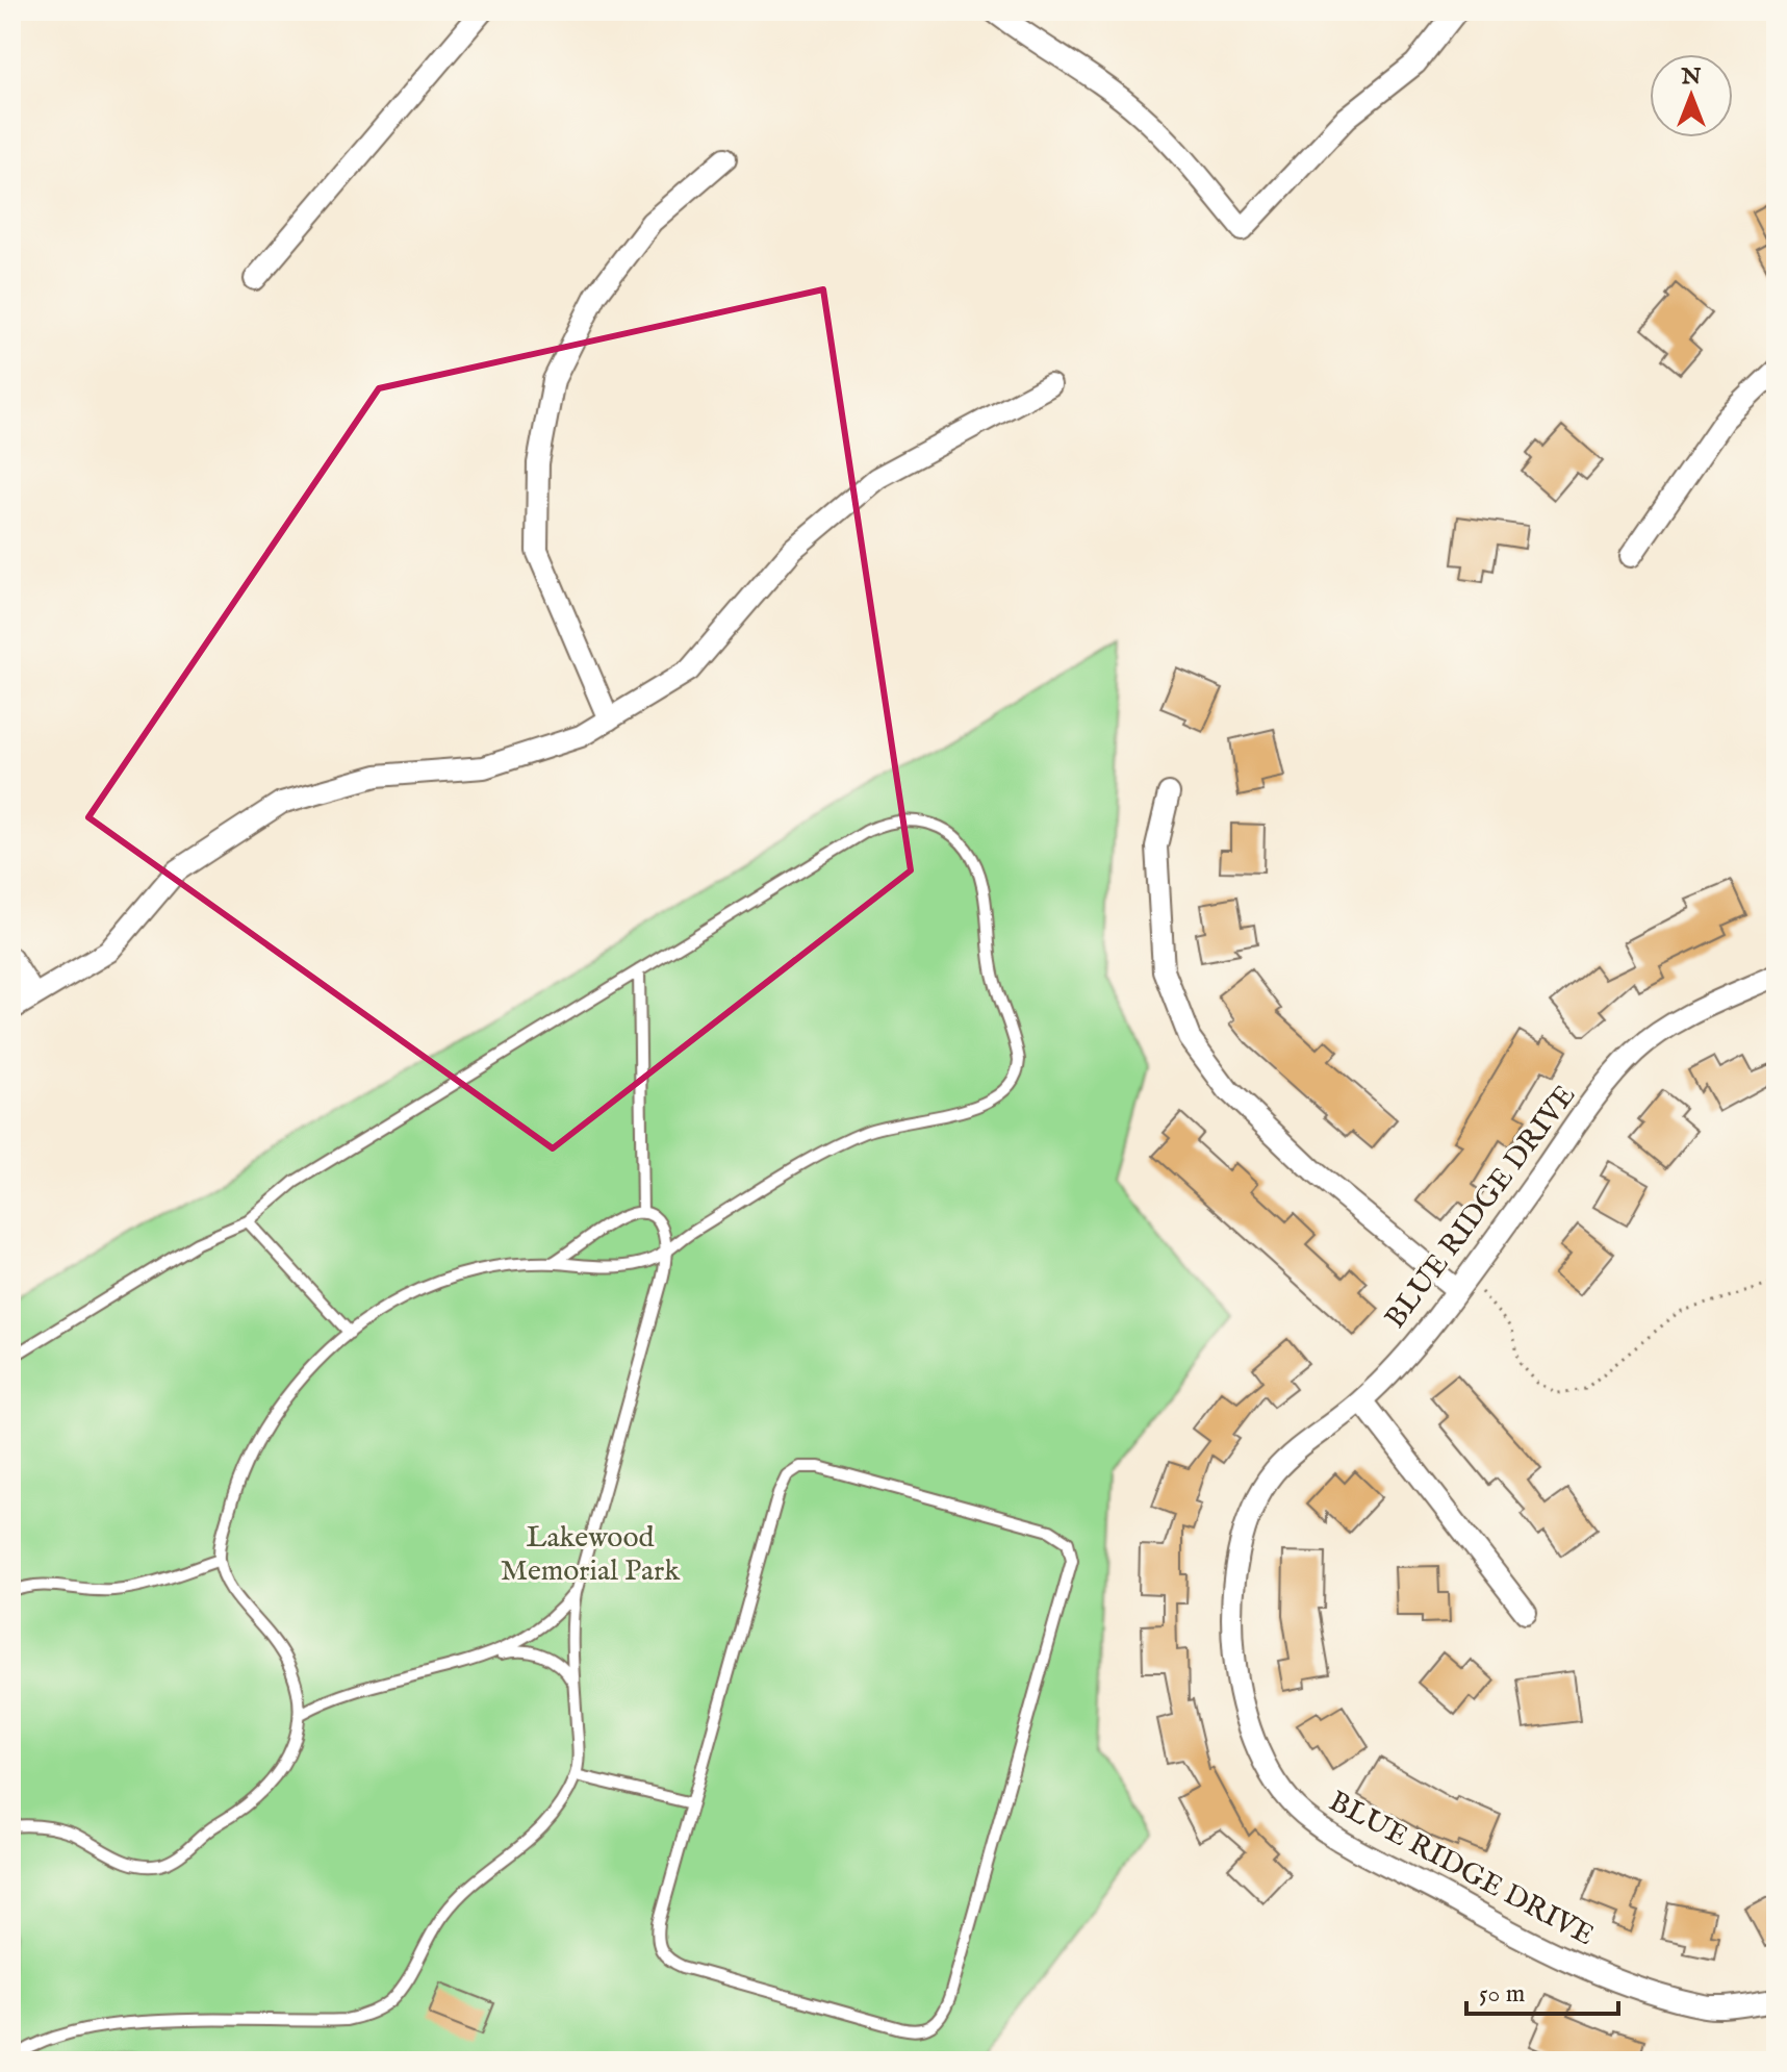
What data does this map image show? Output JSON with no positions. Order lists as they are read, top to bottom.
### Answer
{
  "streets": {
    "street": ["BLUE RIDGE DRIVE"]
  },
  "parks": ["Lakewood Memorial Park"],
  "scale_bar": "50 m",
  "north": "top"
}
